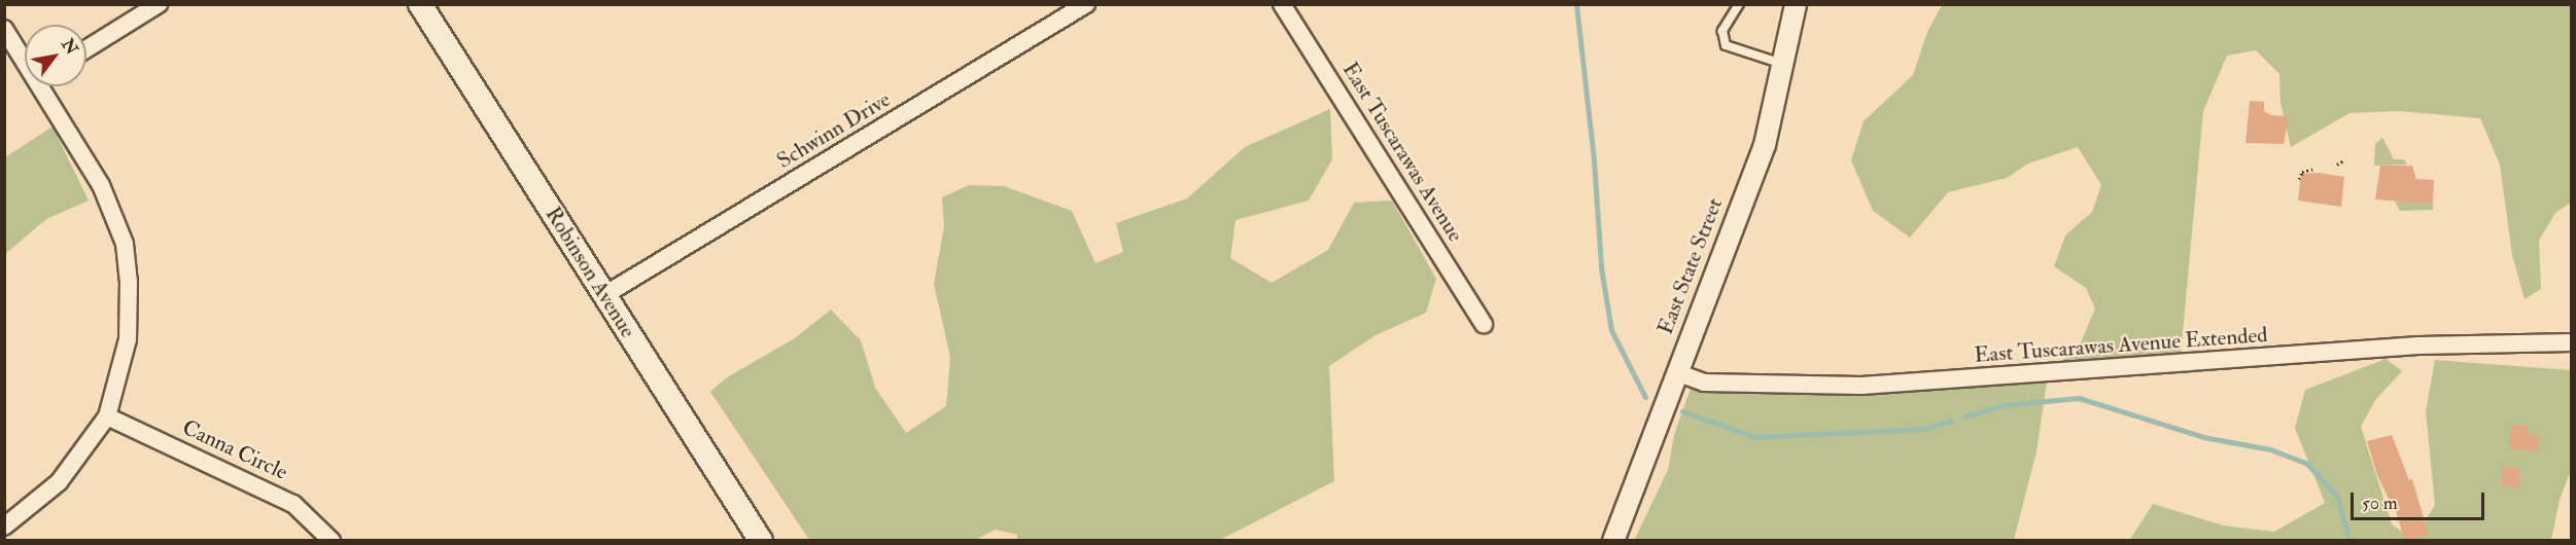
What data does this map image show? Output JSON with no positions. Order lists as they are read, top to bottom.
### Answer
{
  "streets": {
    "main road": ["Robinson Avenue"],
    "street": [
      "Schwinn Drive",
      "East Tuscarawas Avenue",
      "East State Street",
      "East Tuscarawas Avenue Extended",
      "Canna Circle"
    ]
  },
  "crossings": [
    ["Schwinn Drive", "Robinson Avenue"],
    ["East State Street", "East Tuscarawas Avenue Extended"]
  ],
  "scale_bar": "50 m",
  "north": "top right"
}
